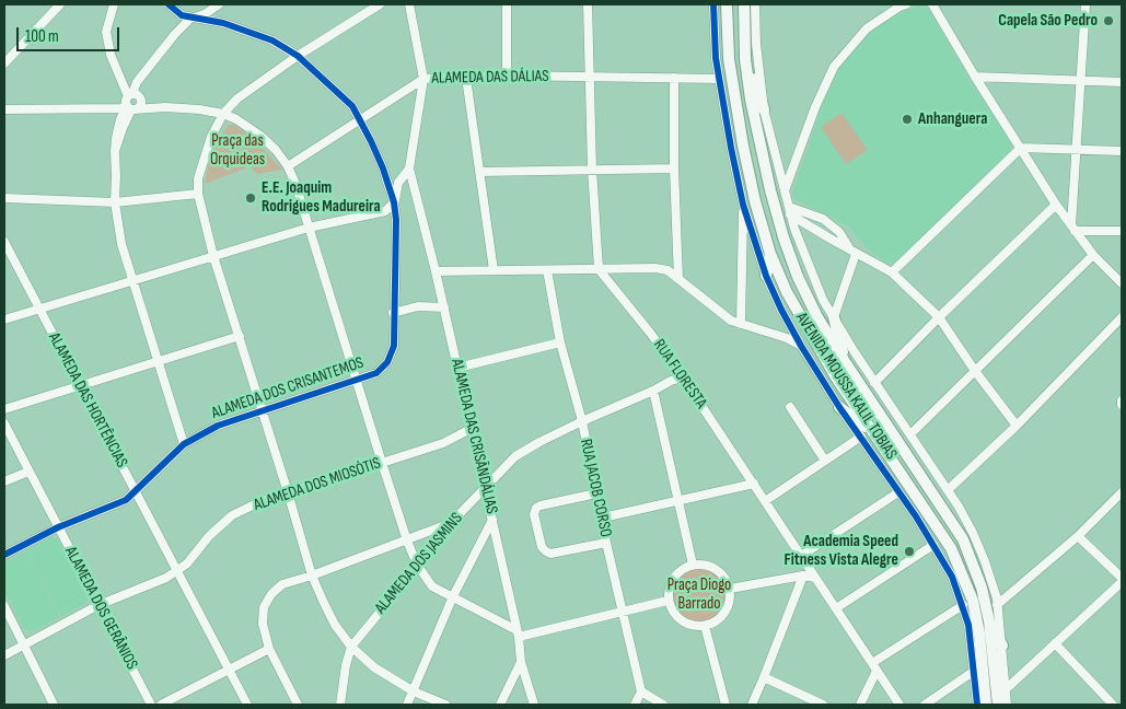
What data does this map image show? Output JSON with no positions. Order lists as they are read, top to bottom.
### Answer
{
  "streets": {
    "street": [
      "ALAMEDA DAS DÁLIAS",
      "RUA FLORESTA",
      "AVENIDA MOUSSA KALIL TOBIAS",
      "ALAMEDA DOS CRISANTEMOS",
      "ALAMEDA DAS HORTÊNCIAS",
      "ALAMEDA DAS CRISÂNDÁLIAS",
      "ALAMEDA DOS MIOSÓTIS",
      "RUA JACOB CORSO",
      "ALAMEDA DOS JASMINS",
      "ALAMEDA DOS GERÂNIOS"
    ]
  },
  "crossings": [
    ["ALAMEDA DAS DÁLIAS", "AVENIDA MOUSSA KALIL TOBIAS"],
    ["RUA FLORESTA", "ALAMEDA DOS JASMINS"],
    ["ALAMEDA DOS CRISANTEMOS", "ALAMEDA DAS HORTÊNCIAS"],
    ["ALAMEDA DOS CRISANTEMOS", "ALAMEDA DOS GERÂNIOS"],
    ["ALAMEDA DAS HORTÊNCIAS", "ALAMEDA DOS MIOSÓTIS"],
    ["ALAMEDA DAS CRISÂNDÁLIAS", "ALAMEDA DOS MIOSÓTIS"],
    ["ALAMEDA DAS CRISÂNDÁLIAS", "ALAMEDA DOS JASMINS"],
    ["ALAMEDA DOS MIOSÓTIS", "ALAMEDA DOS GERÂNIOS"],
    ["RUA JACOB CORSO", "ALAMEDA DOS JASMINS"]
  ],
  "parks": ["Praça das Orquideas", "Praça Diogo Barrado"],
  "places": [
    "Capela São Pedro",
    "Anhanguera",
    "E.E. Joaquim Rodrigues Madureira",
    "Academia Speed Fitness Vista Alegre"
  ],
  "scale_bar": "100 m"
}
